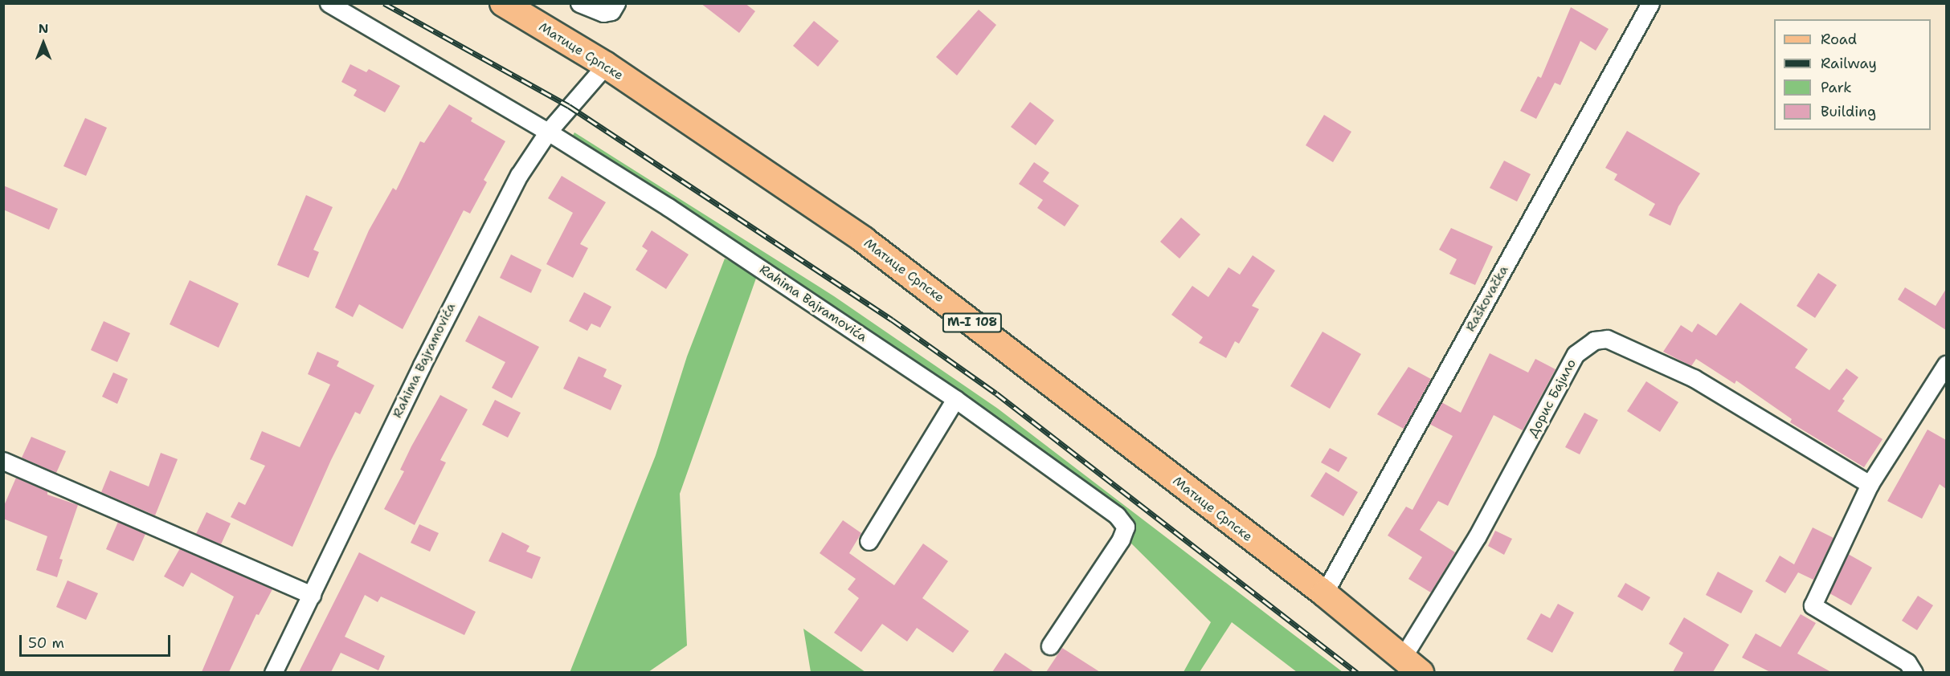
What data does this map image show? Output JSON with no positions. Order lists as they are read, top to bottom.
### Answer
{
  "streets": {
    "main road": ["Матице Српске", "M-I 108"],
    "street": ["Raškovačka", "Rahima Bajramovića", "Дорис Бајило"]
  },
  "crossings": [
    ["Матице Српске", "Raškovačka"],
    ["Матице Српске", "Rahima Bajramovića"],
    ["Матице Српске", "Дорис Бајило"]
  ],
  "legend": [
    "Road",
    "Railway",
    "Park",
    "Building"
  ],
  "scale_bar": "50 m",
  "north": "top"
}
